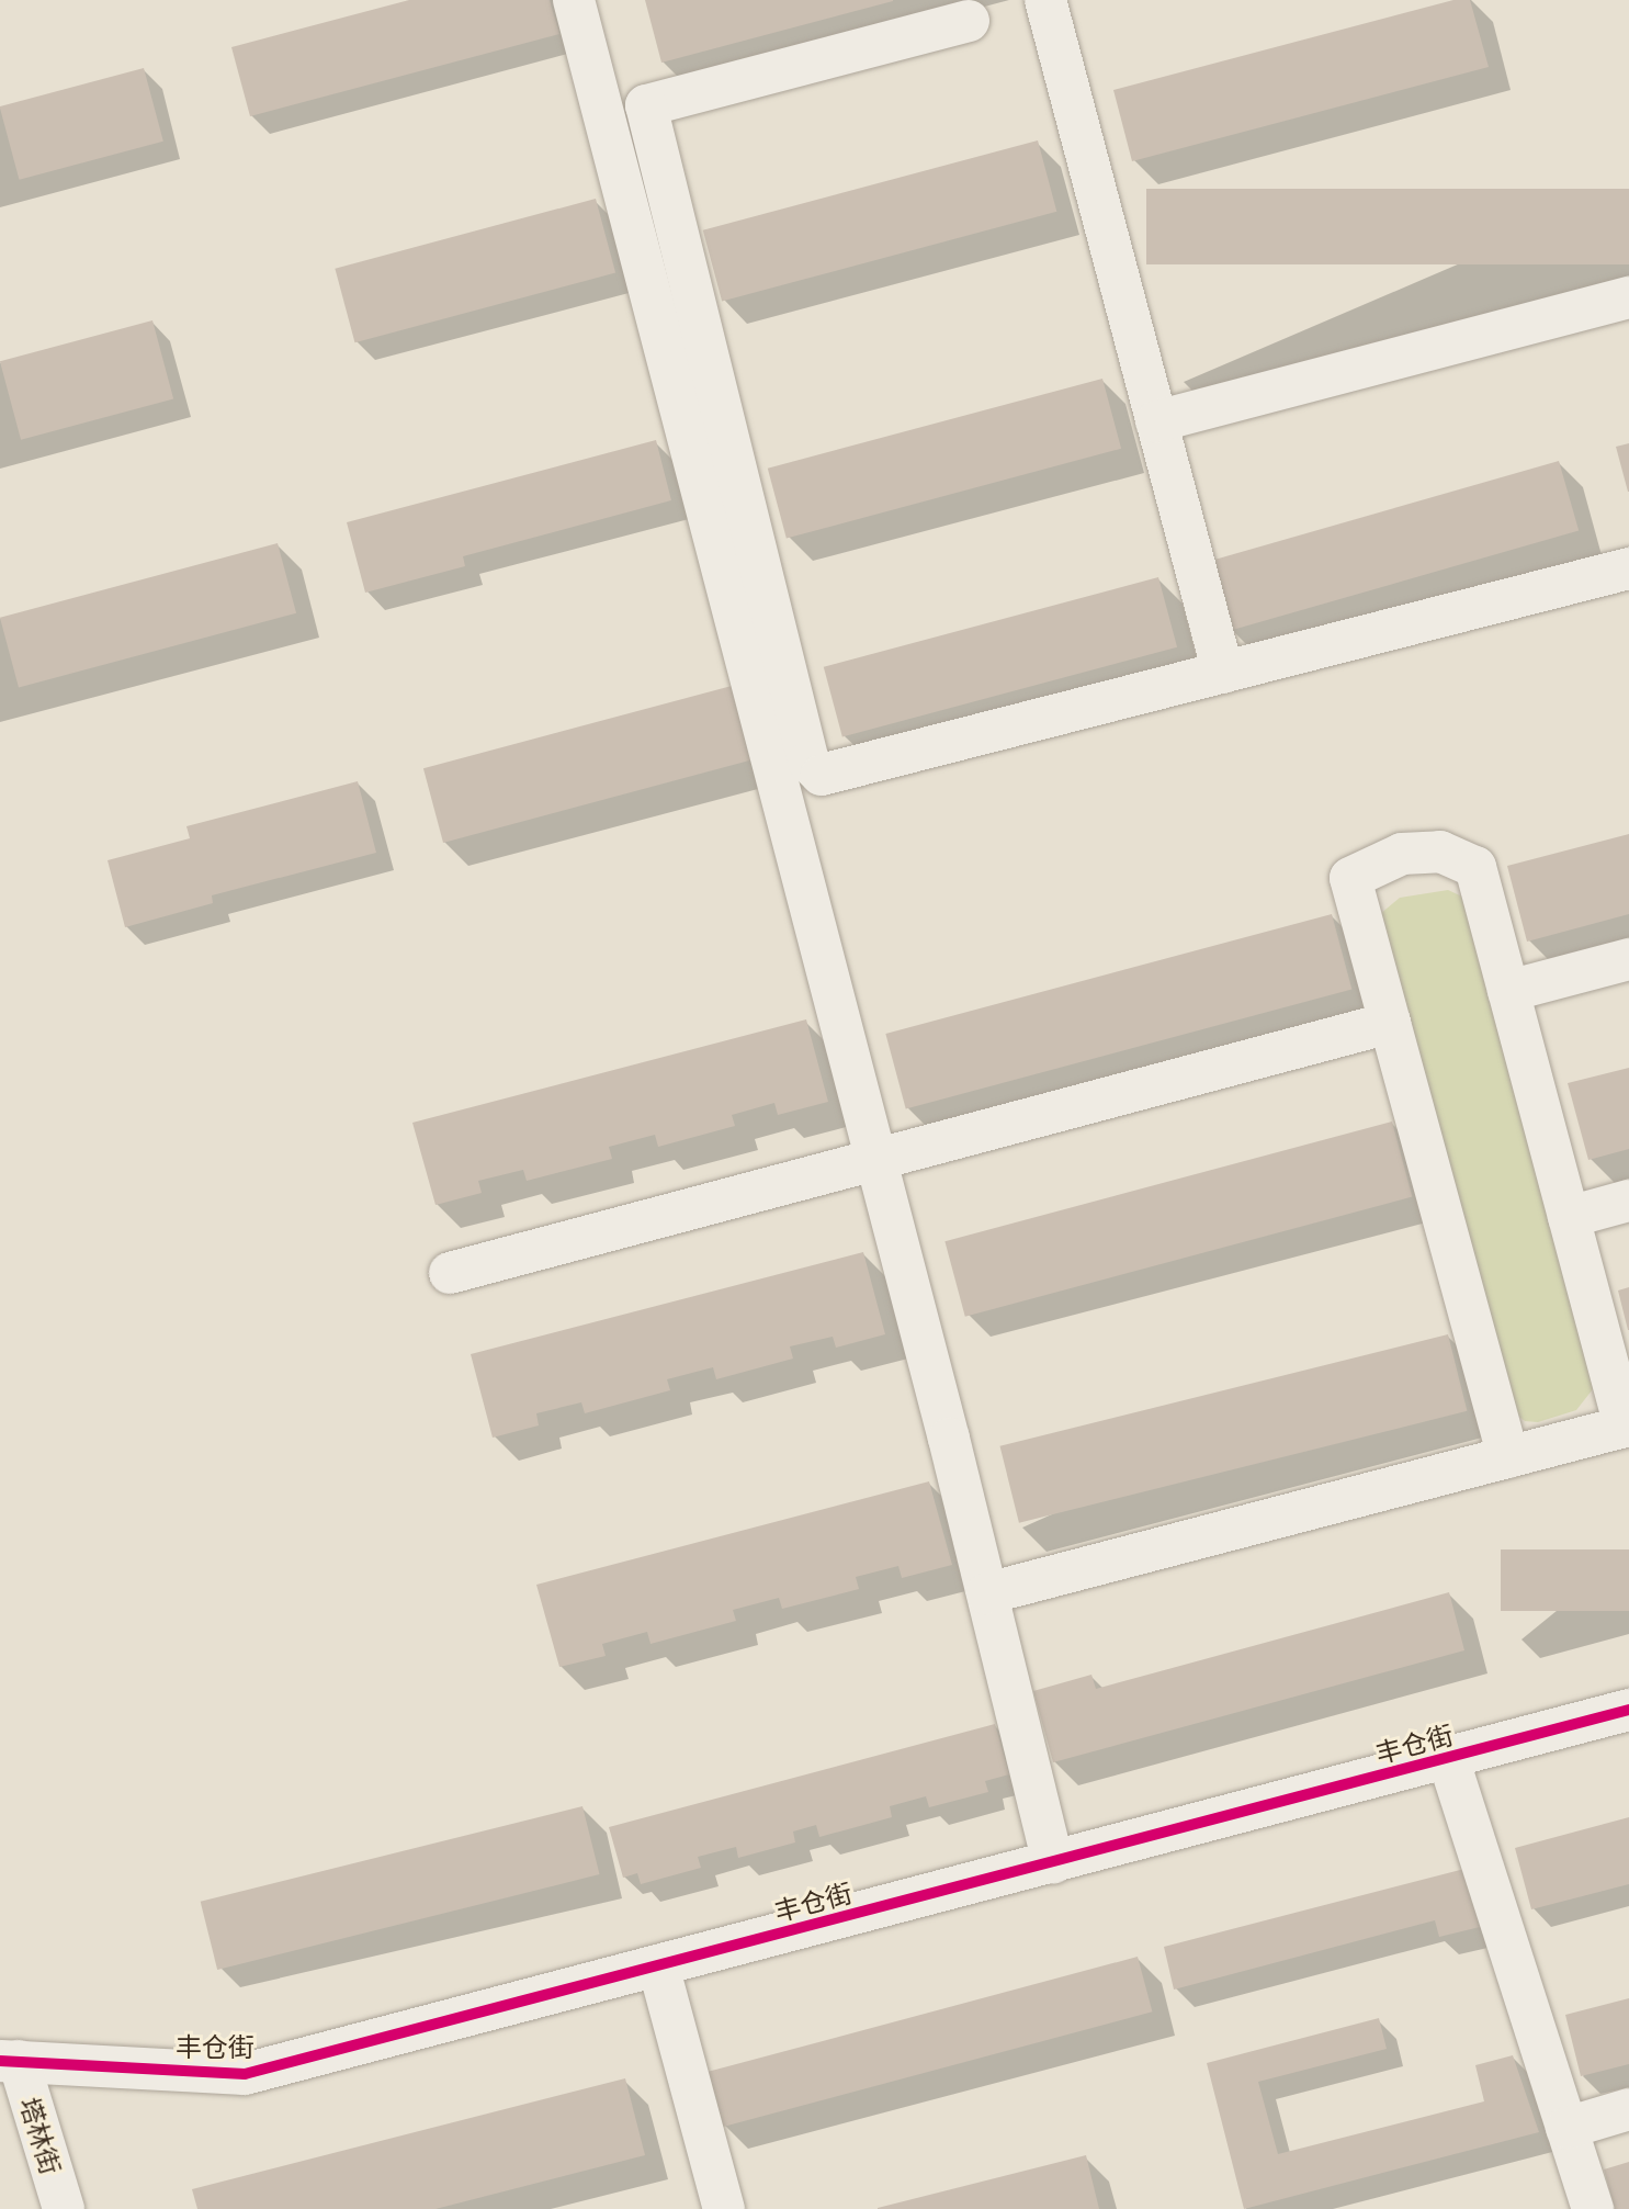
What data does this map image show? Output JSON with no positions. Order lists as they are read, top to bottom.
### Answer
{
  "streets": {
    "street": ["丰仓街", "塔林街"]
  },
  "crossings": [
    ["丰仓街", "塔林街"]
  ]
}
